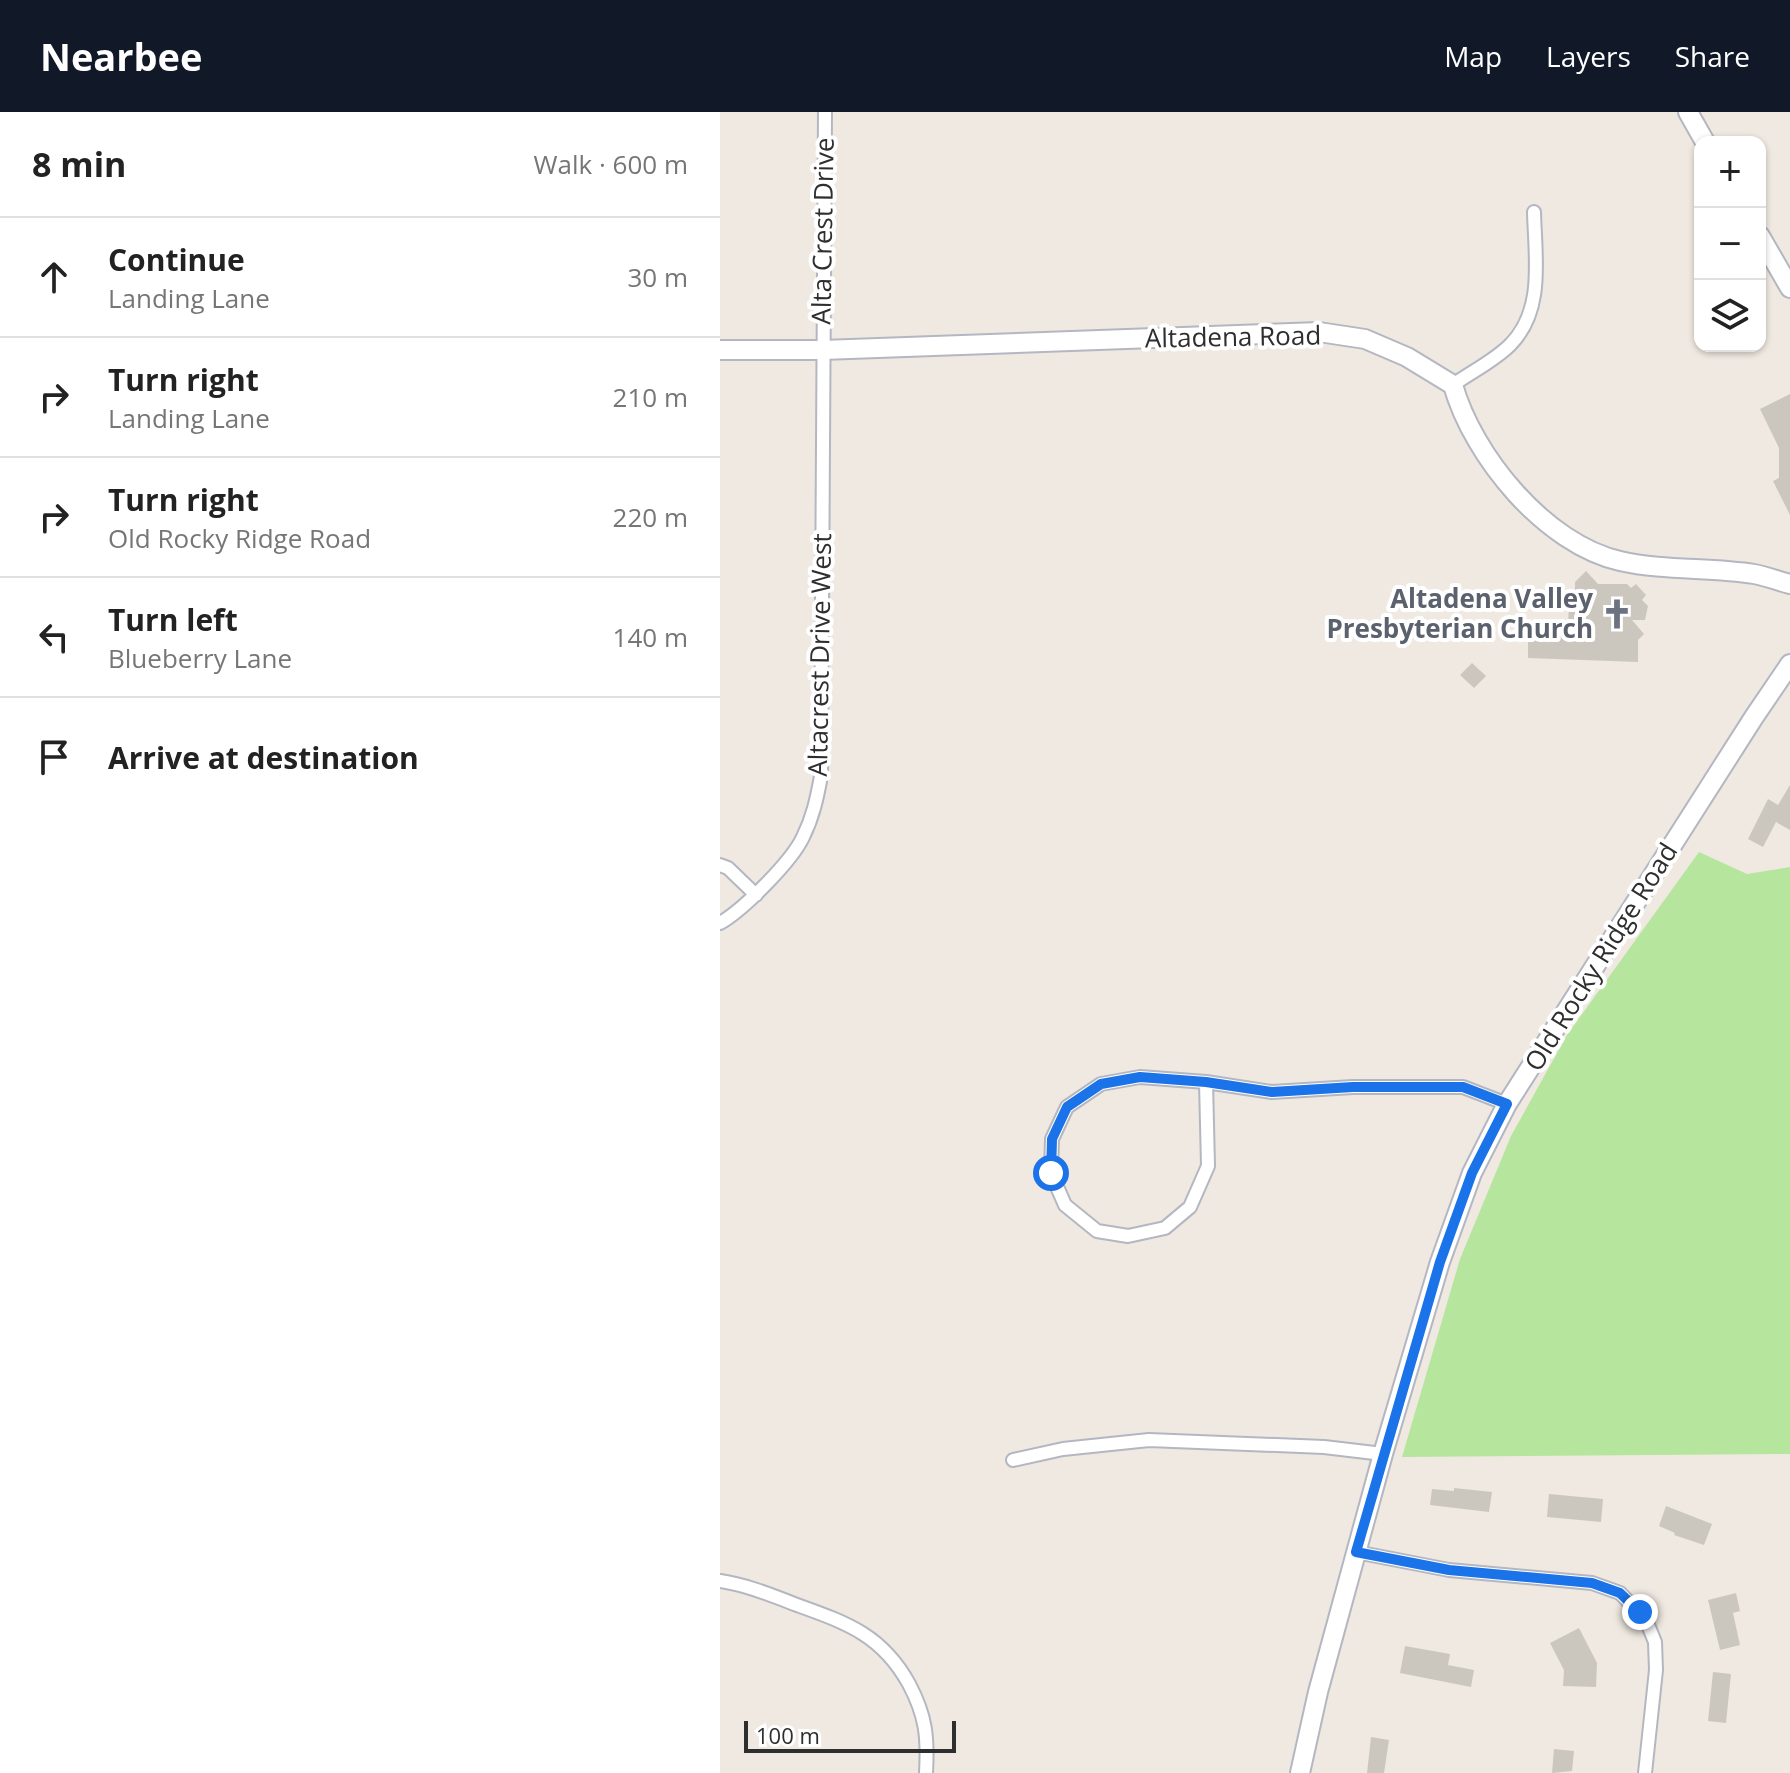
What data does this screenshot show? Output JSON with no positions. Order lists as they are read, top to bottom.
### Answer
{
  "streets": {
    "street": [
      "Alta Crest Drive",
      "Altadena Road",
      "Altacrest Drive West",
      "Old Rocky Ridge Road"
    ]
  },
  "crossings": [
    ["Alta Crest Drive", "Altadena Road"],
    ["Alta Crest Drive", "Altacrest Drive West"],
    ["Altadena Road", "Altacrest Drive West"]
  ],
  "places": {
    "church": ["Altadena Valley Presbyterian Church"]
  },
  "scale_bar": "100 m",
  "page": {
    "header": "Nearbee",
    "nav": ["Map", "Layers", "Share"],
    "heading": ["8 min", "Walk · 600 m"],
    "map_buttons": ["+", "−"],
    "list": [
      ["Continue", "Landing Lane", "30 m"],
      ["Turn right", "Landing Lane", "210 m"],
      ["Turn right", "Old Rocky Ridge Road", "220 m"],
      ["Turn left", "Blueberry Lane", "140 m"],
      "Arrive at destination"
    ],
    "scale": "100 m"
  }
}
